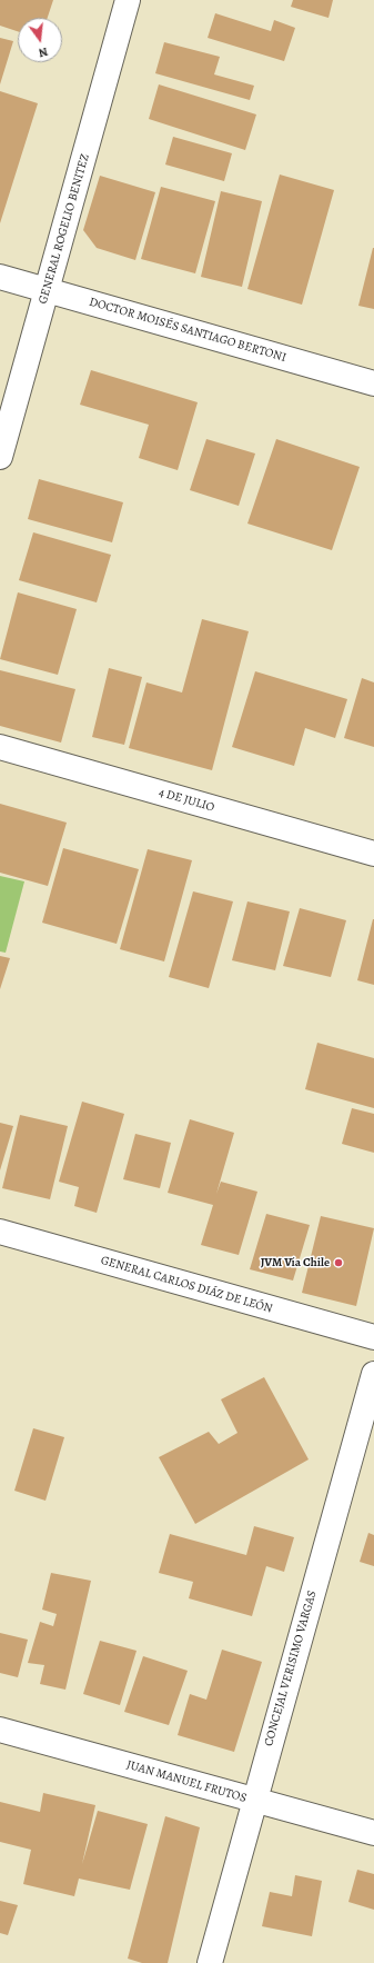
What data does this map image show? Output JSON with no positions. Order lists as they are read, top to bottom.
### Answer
{
  "streets": {
    "street": [
      "GENERAL ROGELIO BENITEZ",
      "DOCTOR MOISÉS SANTIAGO BERTONI",
      "4 DE JULIO",
      "GENERAL CARLOS DIÁZ DE LEÓN",
      "CONCEJAL VERISIMO VARGAS",
      "JUAN MANUEL FRUTOS"
    ]
  },
  "crossings": [
    ["GENERAL ROGELIO BENITEZ", "DOCTOR MOISÉS SANTIAGO BERTONI"],
    ["CONCEJAL VERISIMO VARGAS", "JUAN MANUEL FRUTOS"]
  ],
  "places": ["JVM Vía Chile"],
  "north": "bottom"
}
